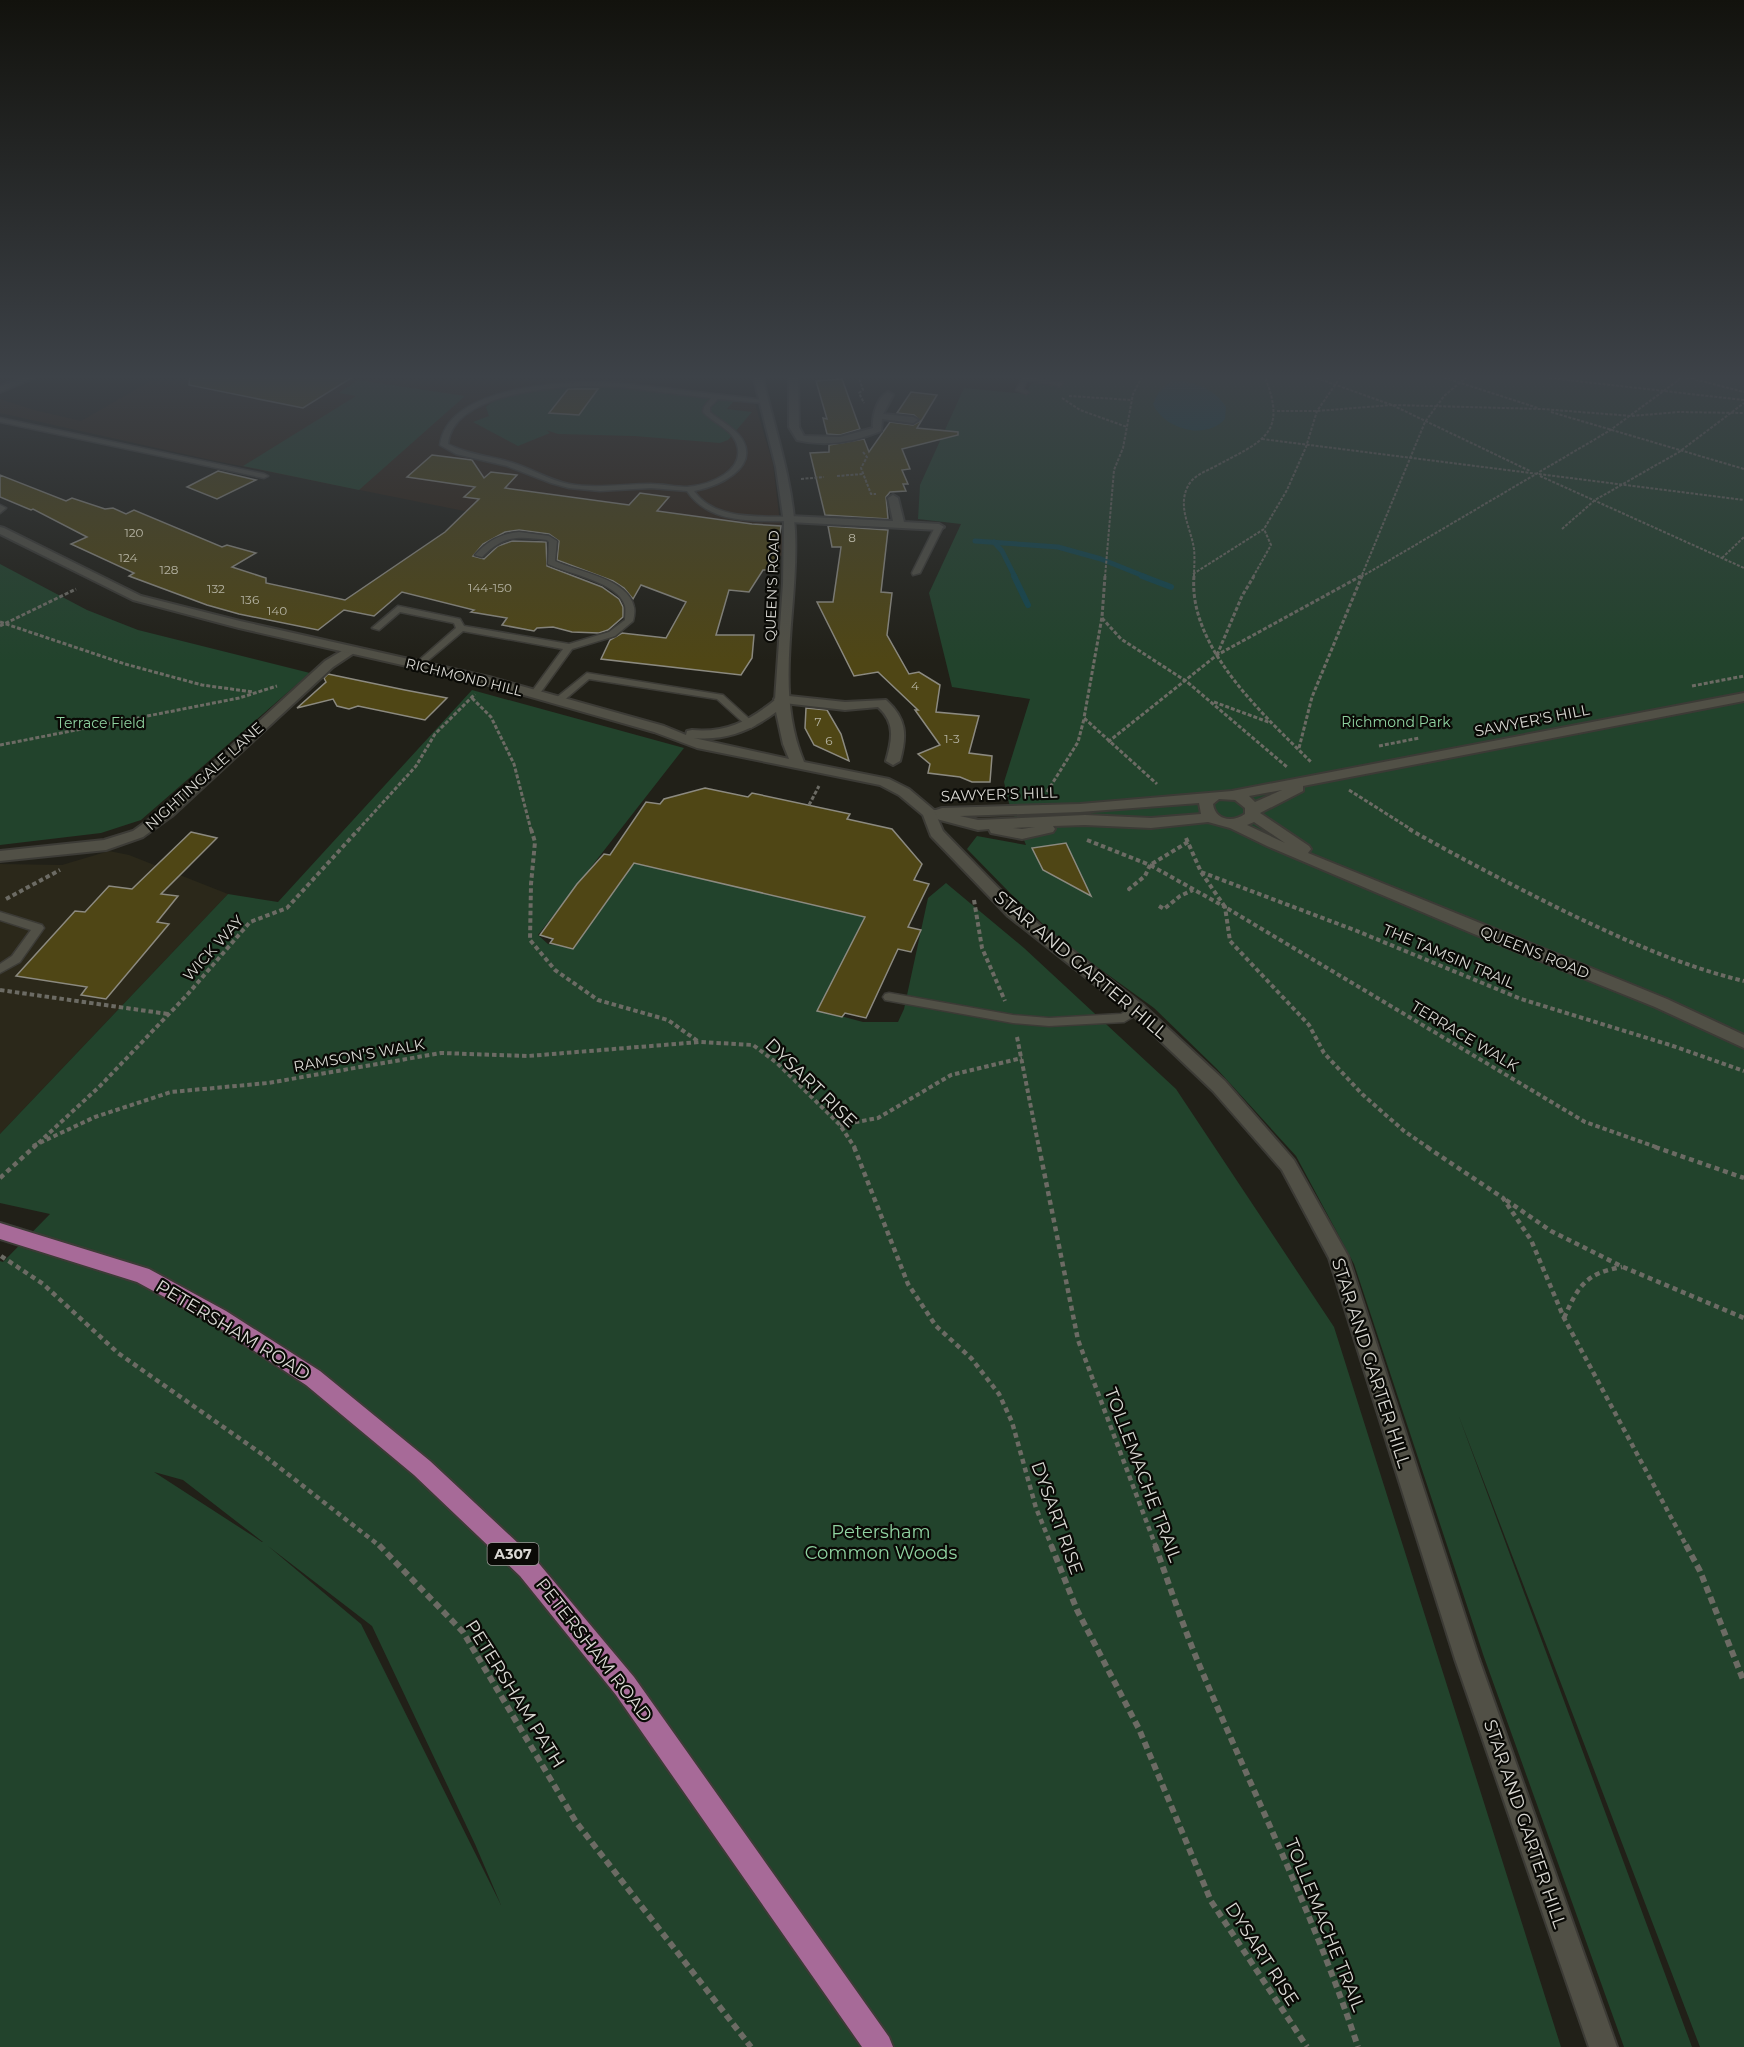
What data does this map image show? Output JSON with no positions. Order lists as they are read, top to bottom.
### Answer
{
  "streets": {
    "main road": [
      "QUEEN'S ROAD",
      "RICHMOND HILL",
      "SAWYER'S HILL",
      "NIGHTINGALE LANE",
      "QUEENS ROAD",
      "STAR AND GARTER HILL",
      "PETERSHAM ROAD",
      "A307"
    ],
    "path": [
      "WICK WAY",
      "THE TAMSIN TRAIL",
      "TERRACE WALK",
      "RAMSON’S WALK",
      "DYSART RISE",
      "TOLLEMACHE TRAIL",
      "PETERSHAM PATH"
    ]
  },
  "crossings": [
    ["QUEEN'S ROAD", "RICHMOND HILL"],
    ["RICHMOND HILL", "SAWYER'S HILL"],
    ["RICHMOND HILL", "NIGHTINGALE LANE"],
    ["RICHMOND HILL", "WICK WAY"],
    ["RICHMOND HILL", "STAR AND GARTER HILL"],
    ["SAWYER'S HILL", "QUEENS ROAD"],
    ["SAWYER'S HILL", "STAR AND GARTER HILL"],
    ["WICK WAY", "RAMSON’S WALK"],
    ["THE TAMSIN TRAIL", "TERRACE WALK"],
    ["RAMSON’S WALK", "DYSART RISE"]
  ],
  "parks": ["Richmond Park", "Terrace Field", "Petersham Common Woods"],
  "house_numbers": [
    "120",
    "8",
    "124",
    "128",
    "144-150",
    "132",
    "136",
    "140",
    "4",
    "7",
    "1-3",
    "6"
  ]
}
